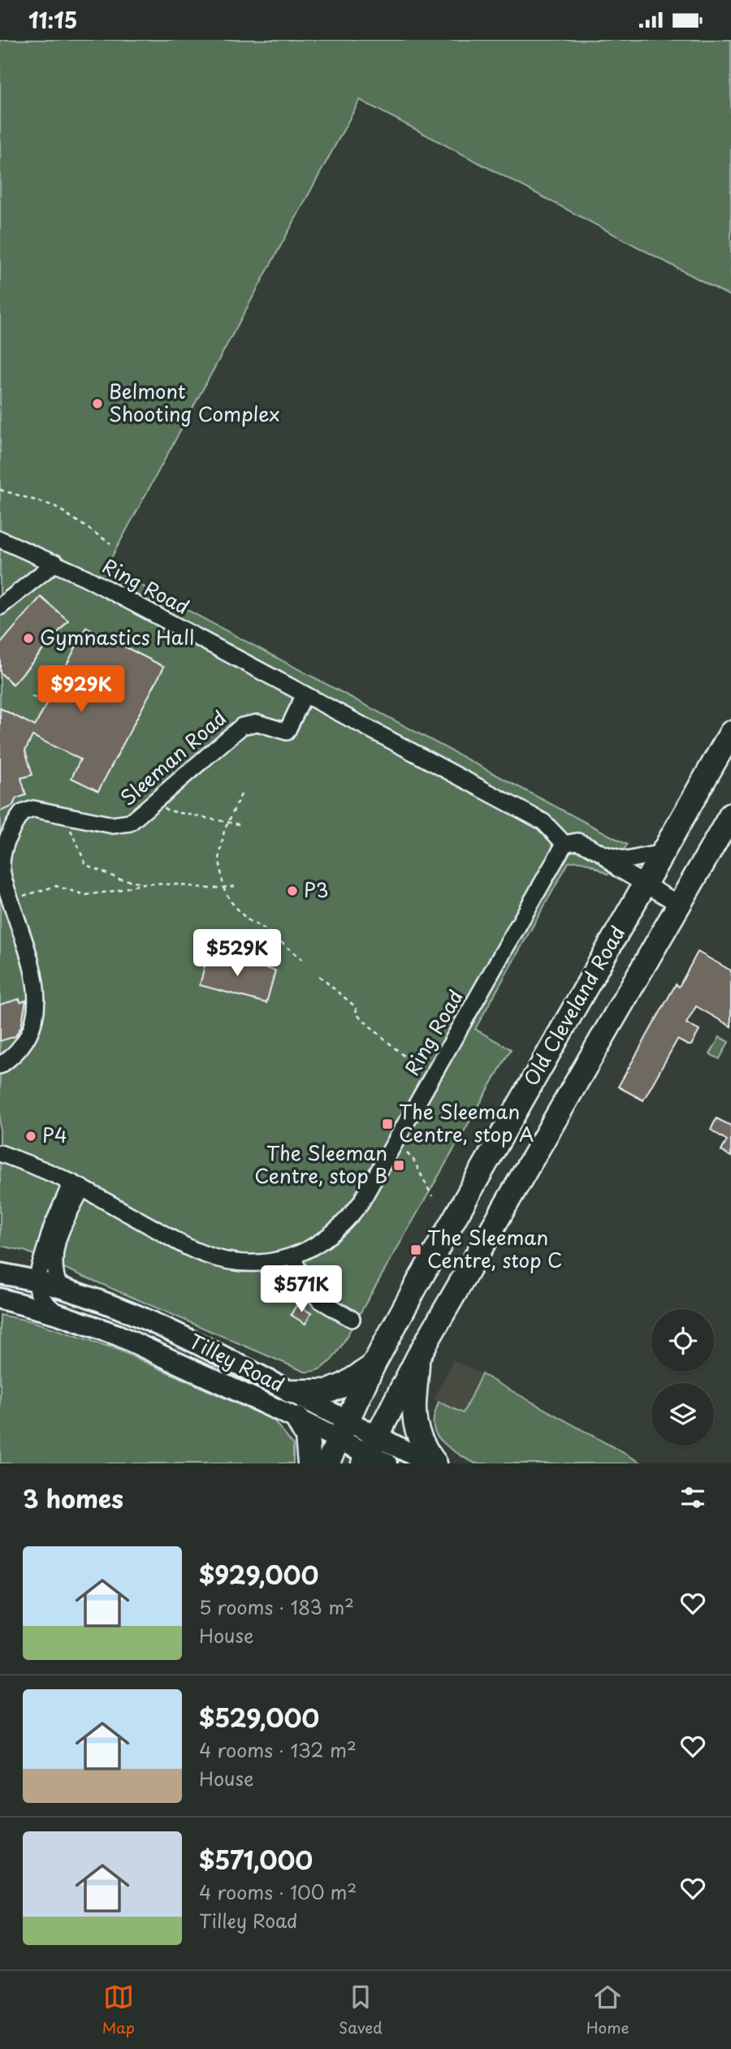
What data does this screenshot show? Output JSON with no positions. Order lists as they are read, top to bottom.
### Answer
{
  "streets": {
    "highway": ["Old Cleveland Road"],
    "main road": ["Tilley Road"],
    "lane": ["Ring Road", "Sleeman Road"]
  },
  "crossings": [
    ["Ring Road", "Sleeman Road"],
    ["Old Cleveland Road", "Tilley Road"]
  ],
  "places": {
    "other": [
      "Belmont Shooting Complex",
      "Gymnastics Hall",
      "P3",
      "P4"
    ],
    "transit": ["The Sleeman Centre, stop A", "The Sleeman Centre, stop B", "The Sleeman Centre, stop C"]
  },
  "page": {
    "status": "11:15",
    "price": ["$929K", "$529K", "$571K"],
    "heading": "3 homes",
    "list": [
      {
        "name": "$929,000",
        "note": "5 rooms · 183 m² · House"
      },
      {
        "name": "$529,000",
        "note": "4 rooms · 132 m² · House"
      },
      {
        "name": "$571,000",
        "note": "4 rooms · 100 m² · Tilley Road"
      }
    ],
    "tabs": ["Map", "Saved", "Home"]
  }
}
